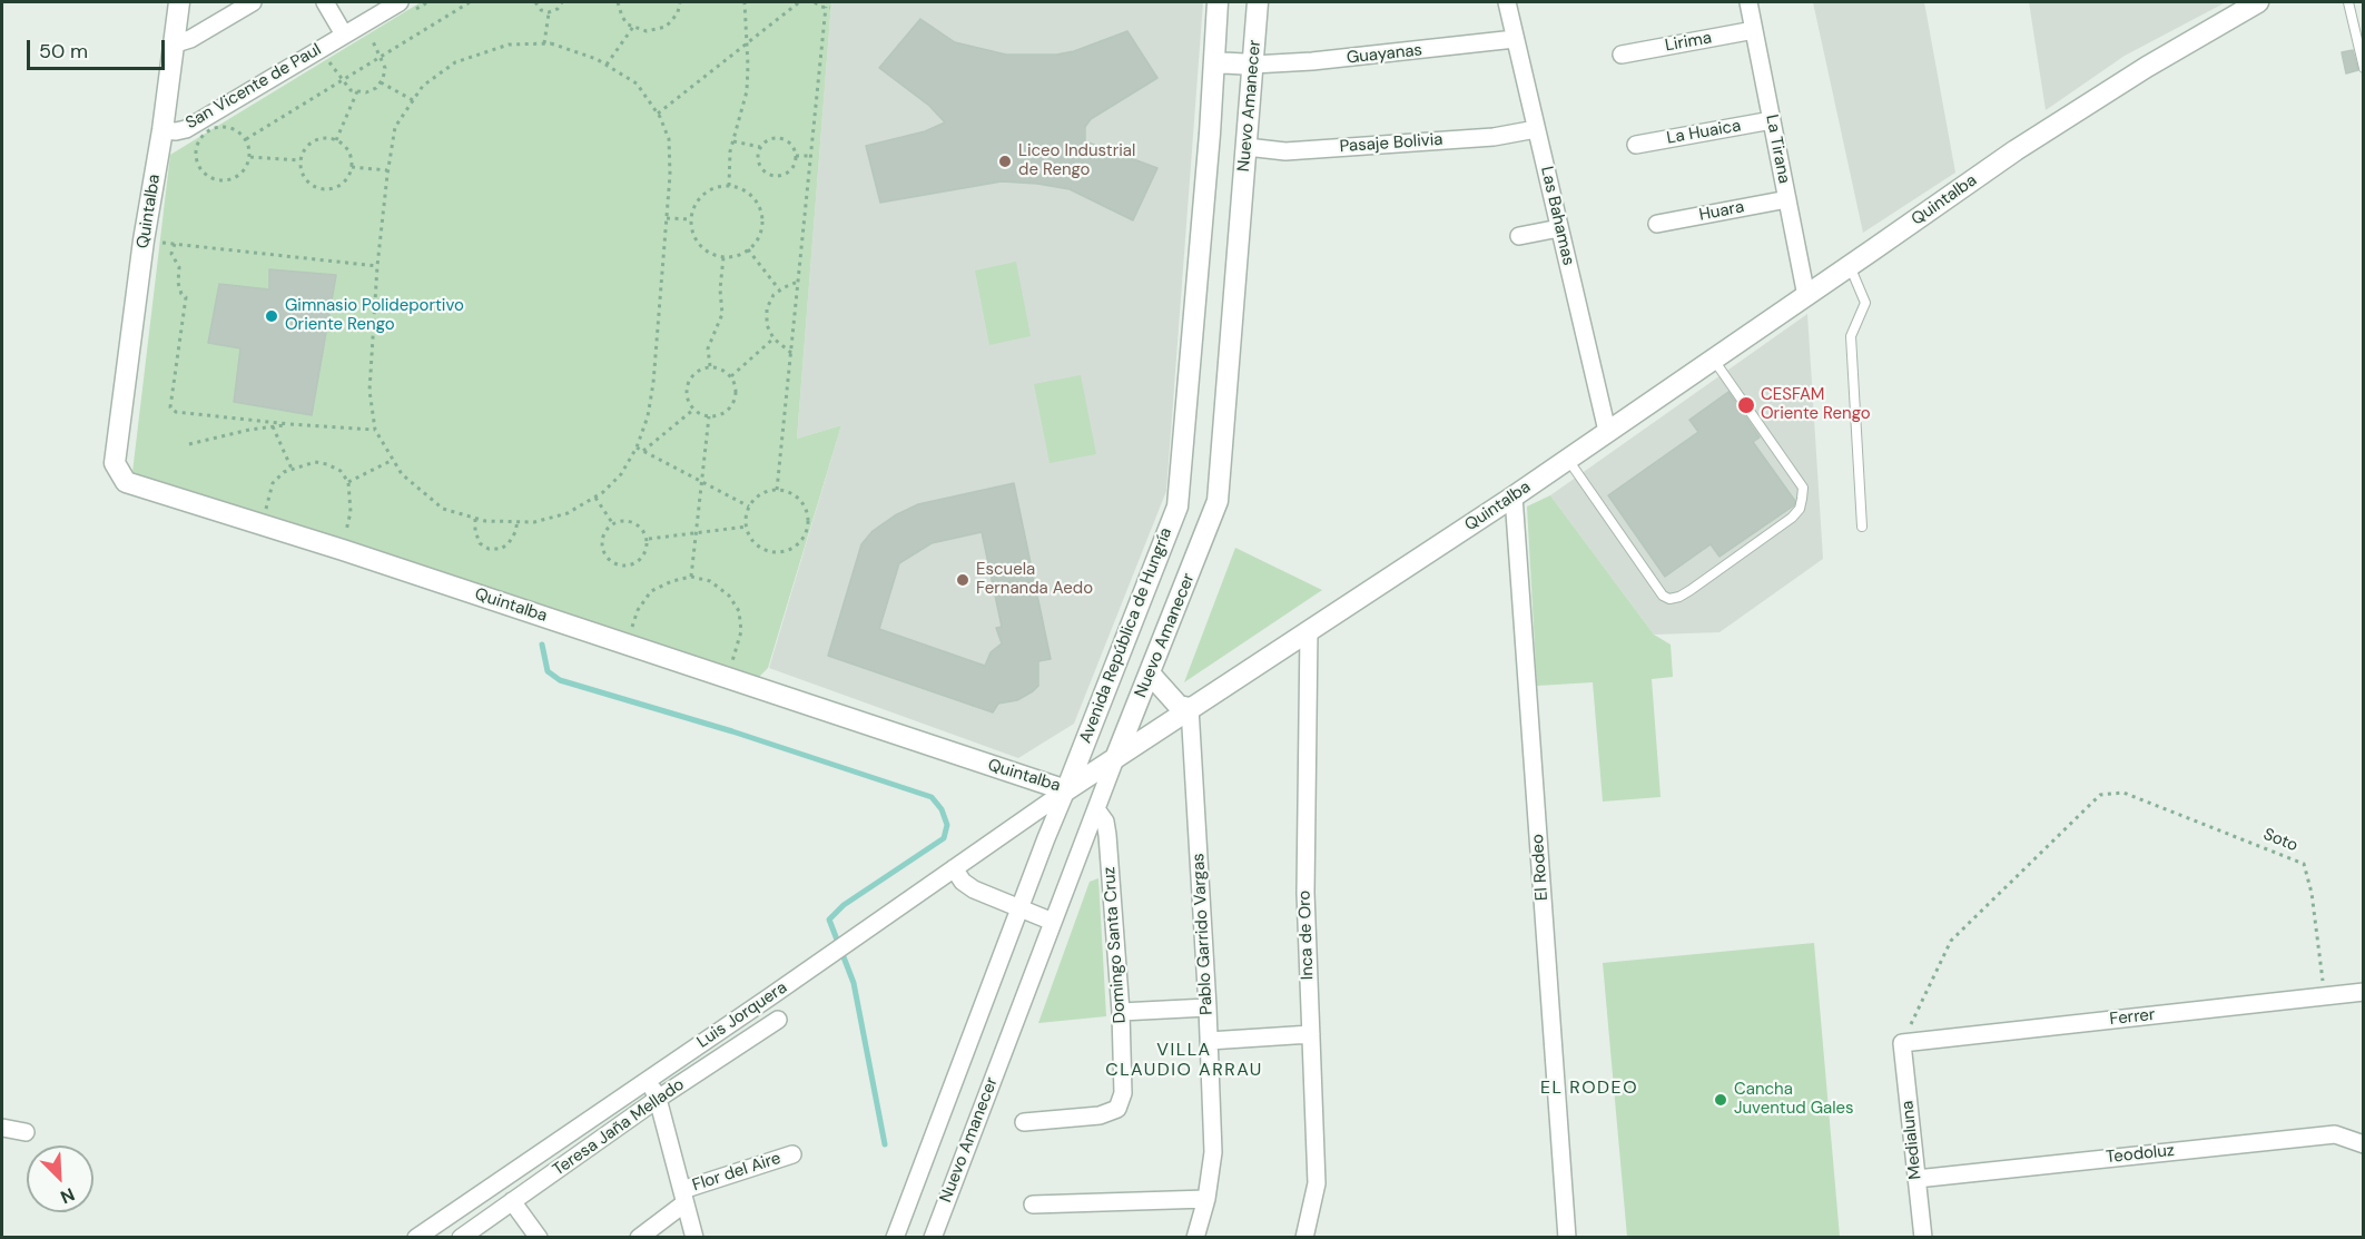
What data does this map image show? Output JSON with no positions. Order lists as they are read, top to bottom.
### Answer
{
  "streets": {
    "street": [
      "Lirima",
      "Guayanas",
      "San Vicente de Paul",
      "Nuevo Amanecer",
      "La Huaica",
      "Pasaje Bolivia",
      "La Tirana",
      "Quintalba",
      "Huara",
      "Las Bahamas",
      "Avenida República de Hungría",
      "El Rodeo",
      "Pablo Garrido Vargas",
      "Inca de Oro",
      "Domingo Santa Cruz",
      "Luis Jorquera",
      "Ferrer",
      "Teresa Jaña Mellado",
      "Medialuna",
      "Teodoluz",
      "Flor del Aire"
    ],
    "path": ["Soto"]
  },
  "crossings": [
    ["Lirima", "La Tirana"],
    ["Guayanas", "Nuevo Amanecer"],
    ["Guayanas", "Las Bahamas"],
    ["San Vicente de Paul", "Quintalba"],
    ["Nuevo Amanecer", "Pasaje Bolivia"],
    ["Nuevo Amanecer", "Quintalba"],
    ["Nuevo Amanecer", "Domingo Santa Cruz"],
    ["La Huaica", "La Tirana"],
    ["Pasaje Bolivia", "Las Bahamas"],
    ["La Tirana", "Quintalba"],
    ["La Tirana", "Huara"],
    ["Quintalba", "Las Bahamas"],
    ["Quintalba", "Avenida República de Hungría"],
    ["Quintalba", "El Rodeo"],
    ["Quintalba", "Pablo Garrido Vargas"],
    ["Quintalba", "Inca de Oro"],
    ["Quintalba", "Luis Jorquera"],
    ["Avenida República de Hungría", "Luis Jorquera"],
    ["Soto", "Ferrer"],
    ["Soto", "Medialuna"],
    ["Ferrer", "Medialuna"],
    ["Medialuna", "Teodoluz"]
  ],
  "districts": ["VILLA CLAUDIO ARRAU", "EL RODEO"],
  "places": [
    "Liceo Industrial de Rengo",
    "Gimnasio Polideportivo Oriente Rengo",
    "CESFAM Oriente Rengo",
    "Escuela Fernanda Aedo",
    "Cancha Juventud Gales"
  ],
  "scale_bar": "50 m",
  "north": "bottom right"
}
